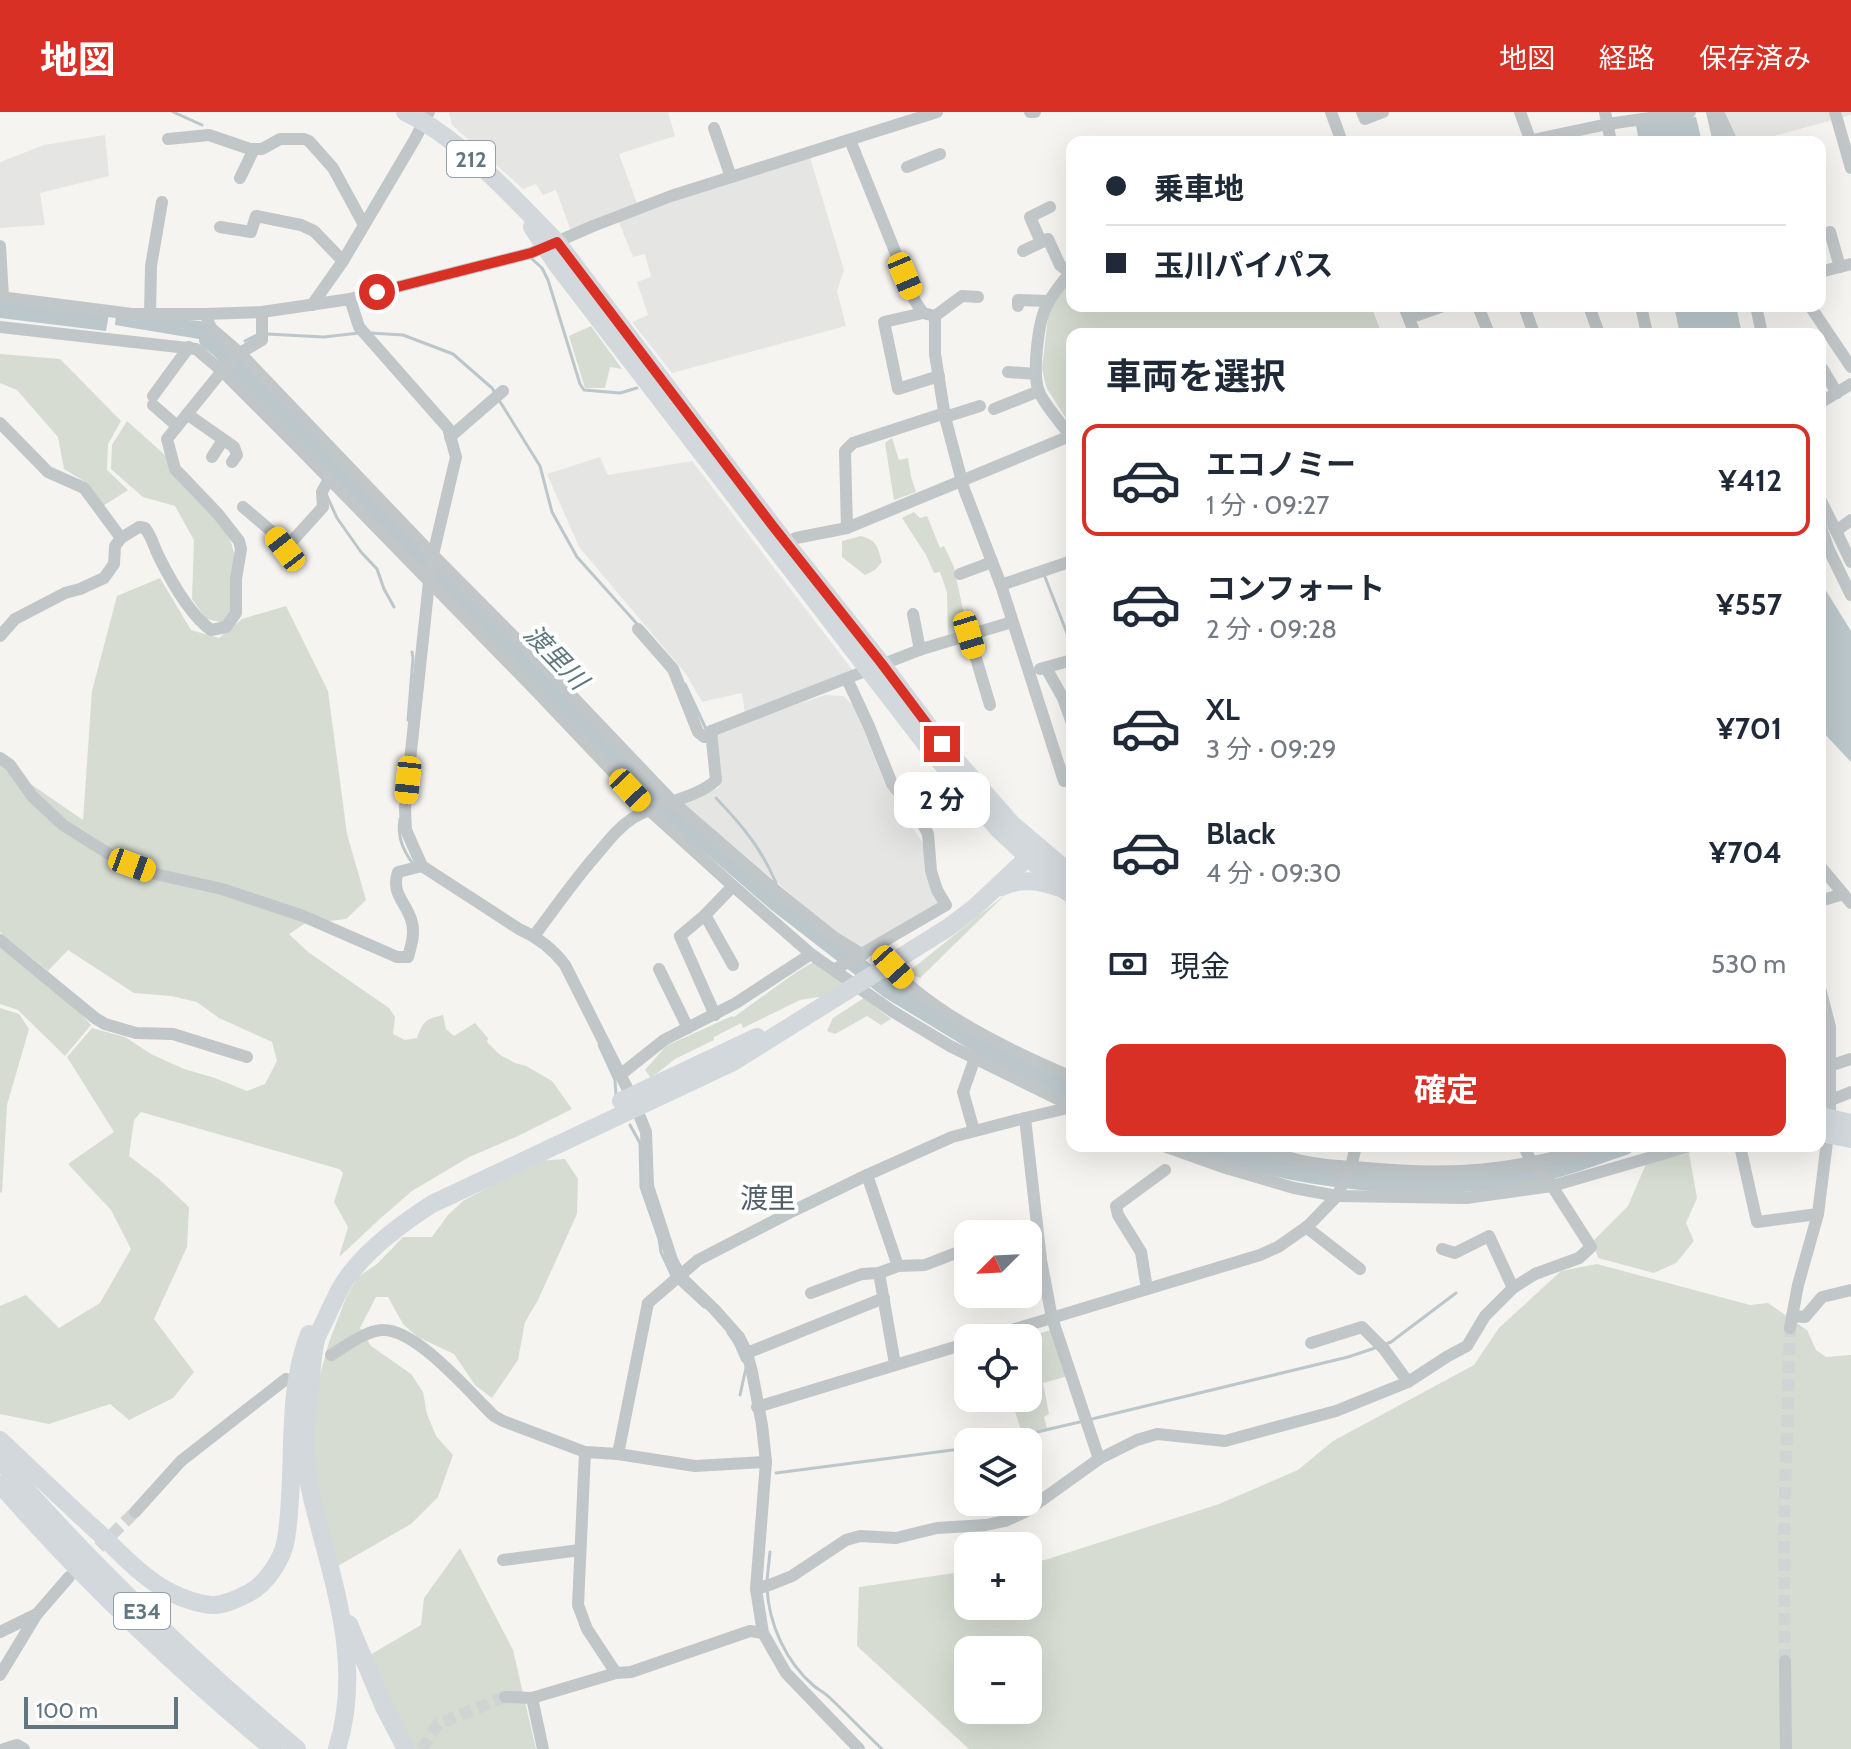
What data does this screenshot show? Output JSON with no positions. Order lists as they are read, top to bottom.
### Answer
{
  "streets": {
    "highway": ["212", "E34"]
  },
  "districts": ["渡里"],
  "water": ["渡里川"],
  "scale_bar": "100 m",
  "north": "bottom left",
  "page": {
    "header": "地図",
    "nav": ["地図", "経路", "保存済み"],
    "banner": ["乗車地", "玉川バイパス"],
    "heading": "車両を選択",
    "list": [
      {
        "name": "エコノミー",
        "note": "1 分 · 09:27",
        "value": "¥412"
      },
      {
        "name": "コンフォート",
        "note": "2 分 · 09:28",
        "value": "¥557"
      },
      {
        "name": "XL",
        "note": "3 分 · 09:29",
        "value": "¥701"
      },
      {
        "name": "Black",
        "note": "4 分 · 09:30",
        "value": "¥704"
      }
    ],
    "bubble": "2 分",
    "pay": ["現金", "530 m"],
    "buttons": "確定",
    "map_buttons": ["+", "−"],
    "scale": "100 m"
  }
}
